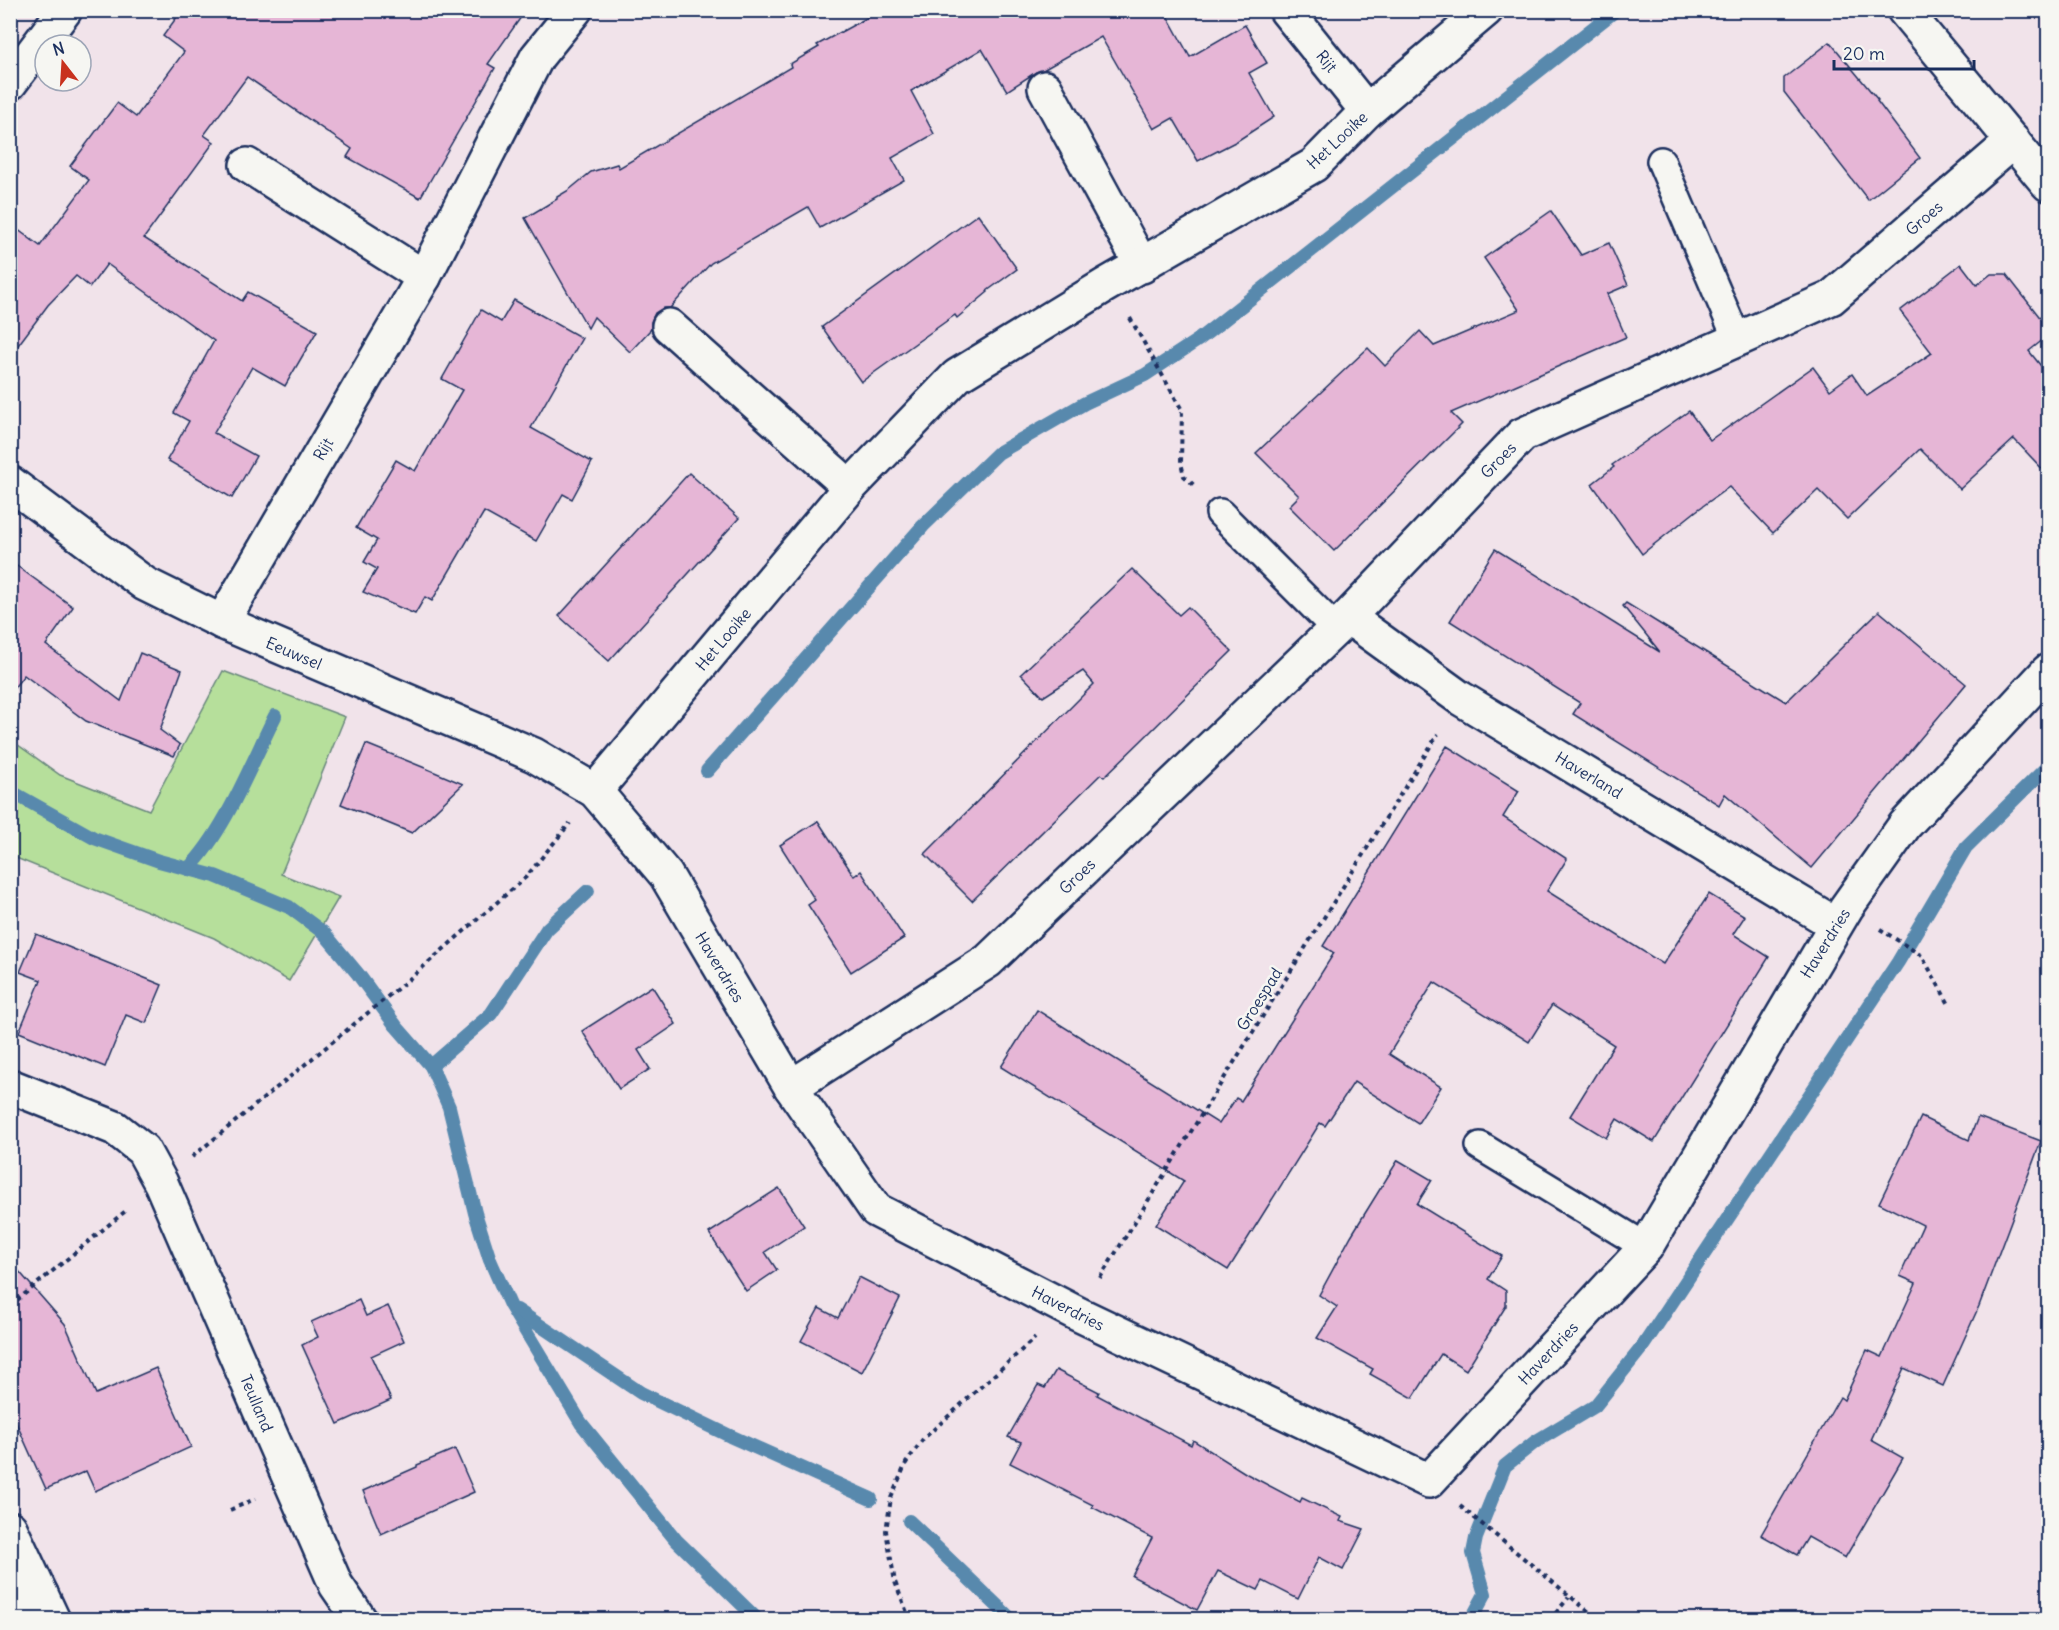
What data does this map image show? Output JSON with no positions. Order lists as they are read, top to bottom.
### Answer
{
  "streets": {
    "street": [
      "Rijt",
      "Het Looike",
      "Groes",
      "Eeuwsel",
      "Haverland",
      "Haverdries",
      "Teulland"
    ],
    "path": ["Groespad"]
  },
  "crossings": [
    ["Rijt", "Het Looike"],
    ["Rijt", "Eeuwsel"],
    ["Het Looike", "Eeuwsel"],
    ["Het Looike", "Haverdries"],
    ["Groes", "Haverland"],
    ["Groes", "Haverdries"],
    ["Eeuwsel", "Haverdries"],
    ["Haverland", "Haverdries"],
    ["Haverland", "Groespad"],
    ["Haverdries", "Groespad"]
  ],
  "scale_bar": "20 m",
  "north": "top"
}
